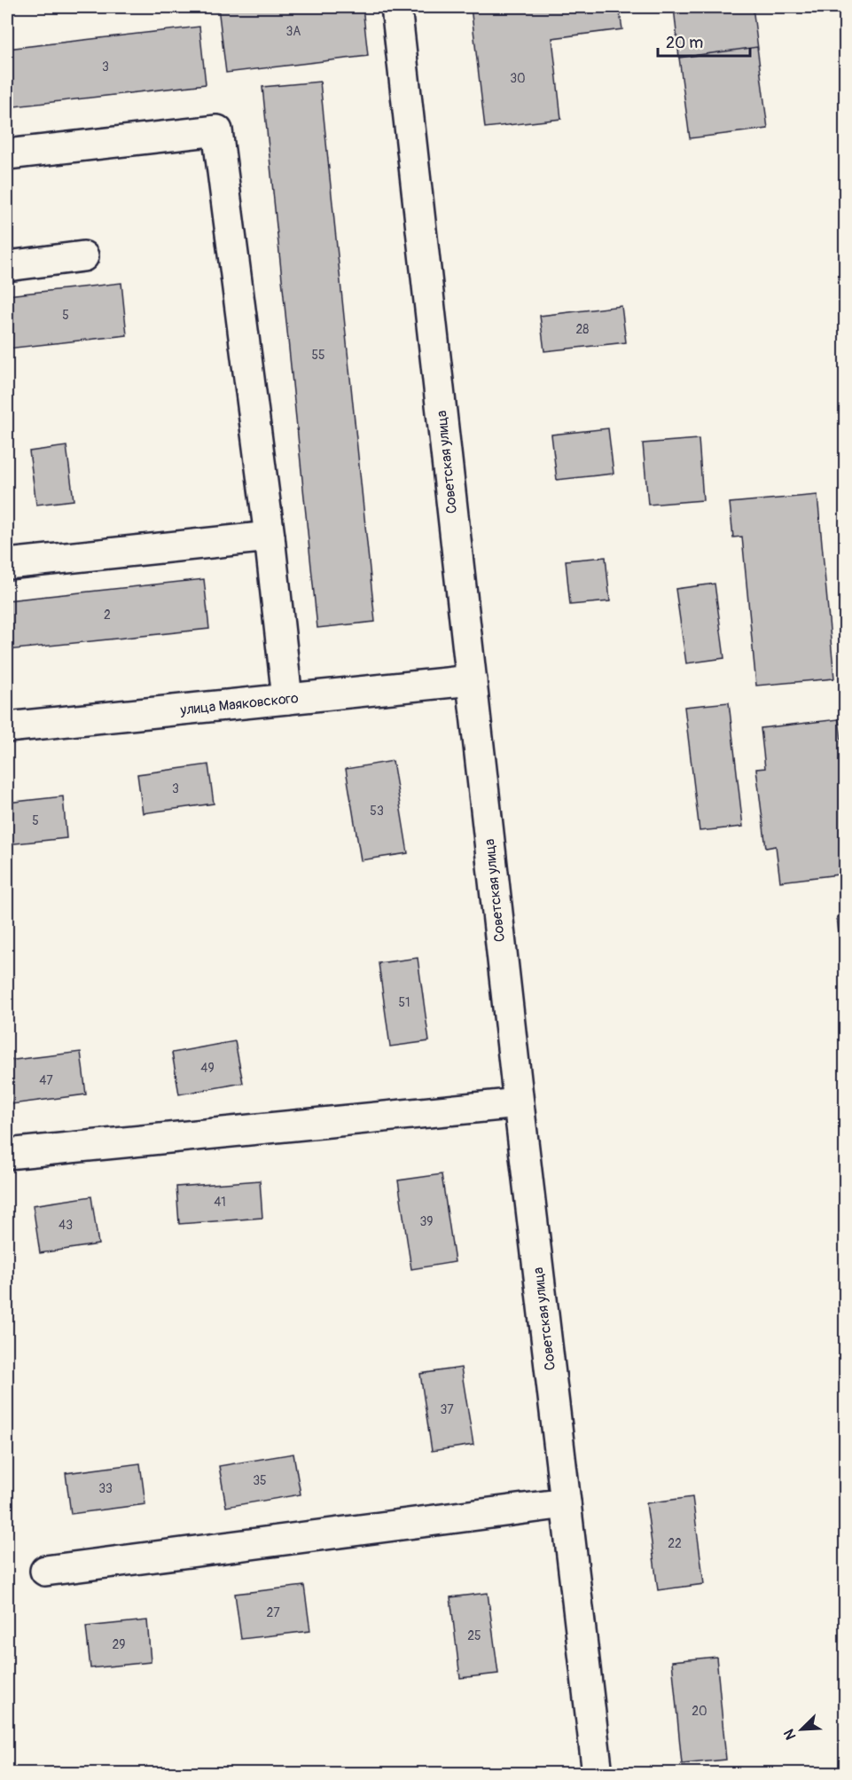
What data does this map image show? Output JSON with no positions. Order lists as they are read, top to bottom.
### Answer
{
  "streets": {
    "street": ["Советская улица", "улица Маяковского"]
  },
  "crossings": [
    ["Советская улица", "улица Маяковского"]
  ],
  "house_numbers": [
    "3А",
    "3",
    "30",
    "5",
    "28",
    "55",
    "2",
    "3",
    "53",
    "5",
    "51",
    "49",
    "47",
    "41",
    "39",
    "43",
    "37",
    "35",
    "33",
    "22",
    "27",
    "25",
    "29",
    "20"
  ],
  "scale_bar": "20 m",
  "north": "bottom left"
}
